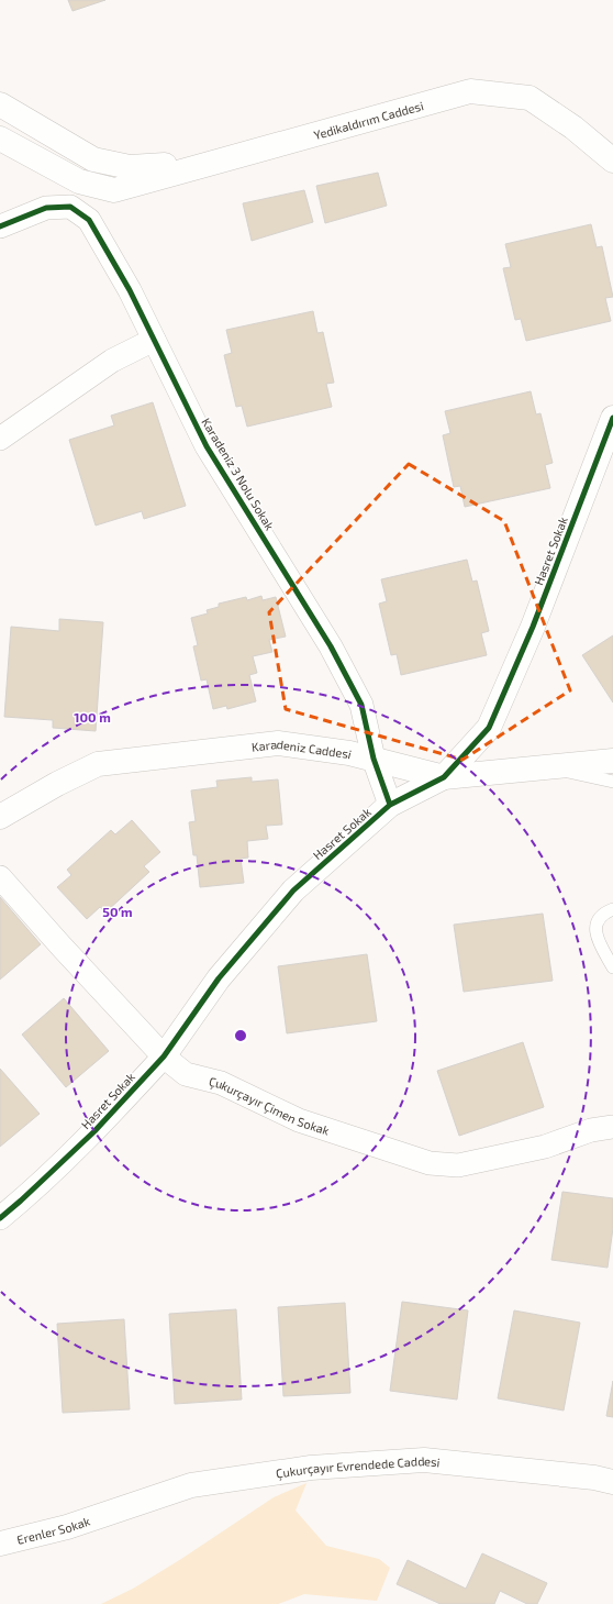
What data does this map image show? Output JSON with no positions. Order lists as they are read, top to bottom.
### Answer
{
  "streets": {
    "street": [
      "Yedikaldırım Caddesi",
      "Karadeniz 3 Nolu Sokak",
      "Hasret Sokak",
      "Karadeniz Caddesi",
      "Çukurçayır Çimen Sokak",
      "Çukurçayır Evrendede Caddesi",
      "Erenler Sokak"
    ]
  },
  "crossings": [
    ["Karadeniz 3 Nolu Sokak", "Hasret Sokak"],
    ["Karadeniz 3 Nolu Sokak", "Karadeniz Caddesi"],
    ["Hasret Sokak", "Karadeniz Caddesi"],
    ["Hasret Sokak", "Çukurçayır Çimen Sokak"],
    ["Çukurçayır Evrendede Caddesi", "Erenler Sokak"]
  ],
  "rings": ["100 m", "50 m"]
}
